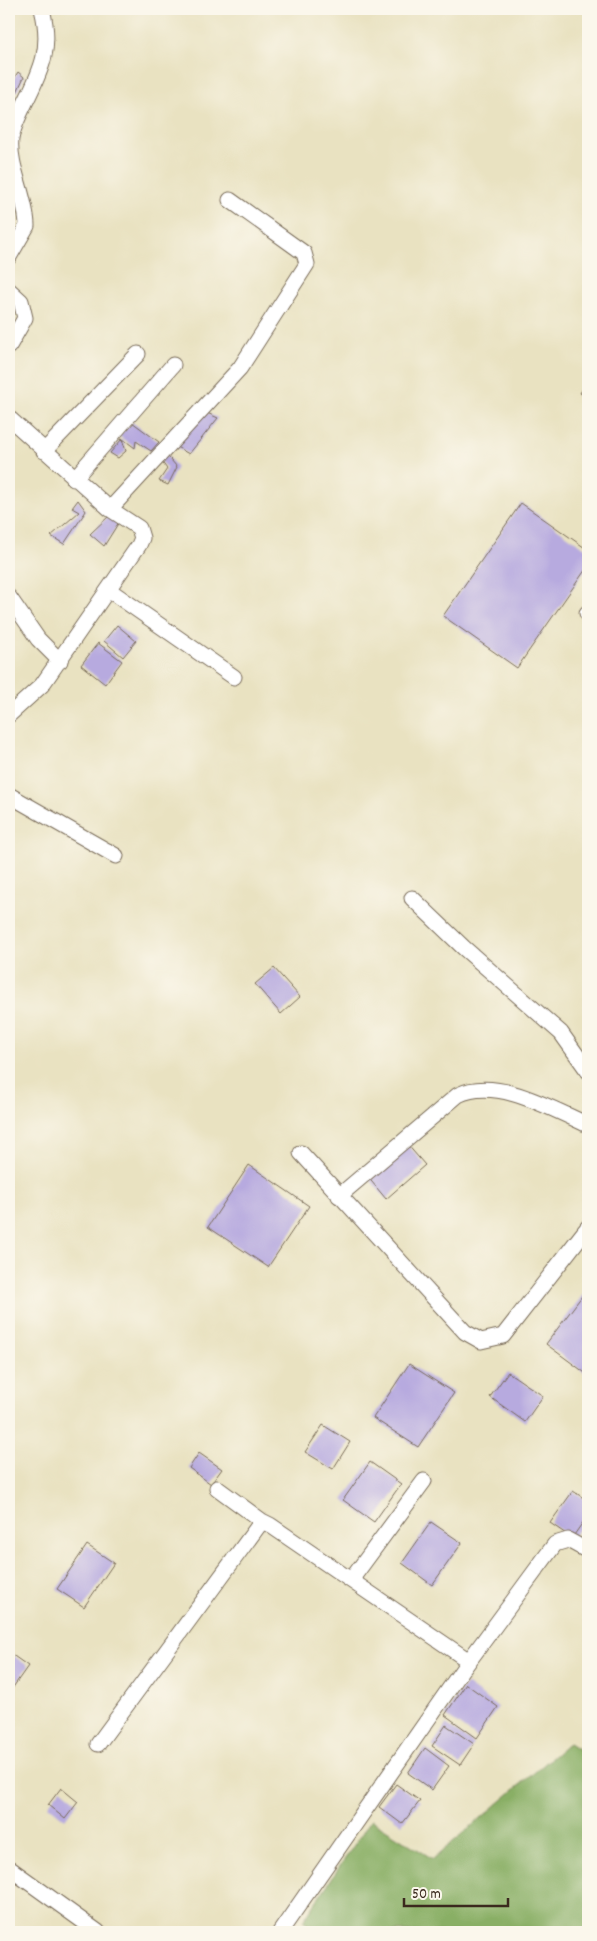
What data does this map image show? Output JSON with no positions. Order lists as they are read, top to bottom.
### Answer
{
  "scale_bar": "50 m"
}
